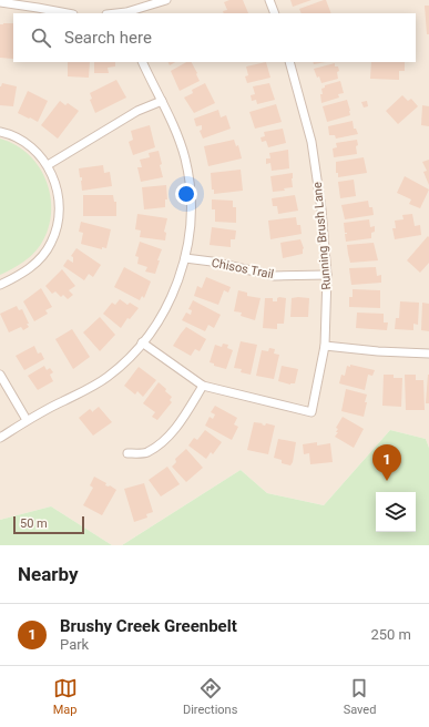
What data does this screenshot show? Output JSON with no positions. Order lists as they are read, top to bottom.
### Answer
{
  "streets": {
    "street": ["Running Brush Lane", "Chisos Trail"]
  },
  "crossings": [
    ["Running Brush Lane", "Chisos Trail"]
  ],
  "scale_bar": "50 m",
  "page": {
    "search": "Search here",
    "pins": "1",
    "scale": "50 m",
    "heading": "Nearby",
    "list": [
      {
        "mark": "1",
        "name": "Brushy Creek Greenbelt",
        "note": "Park",
        "value": "250 m"
      }
    ],
    "nav": ["Map", "Directions", "Saved"]
  }
}
